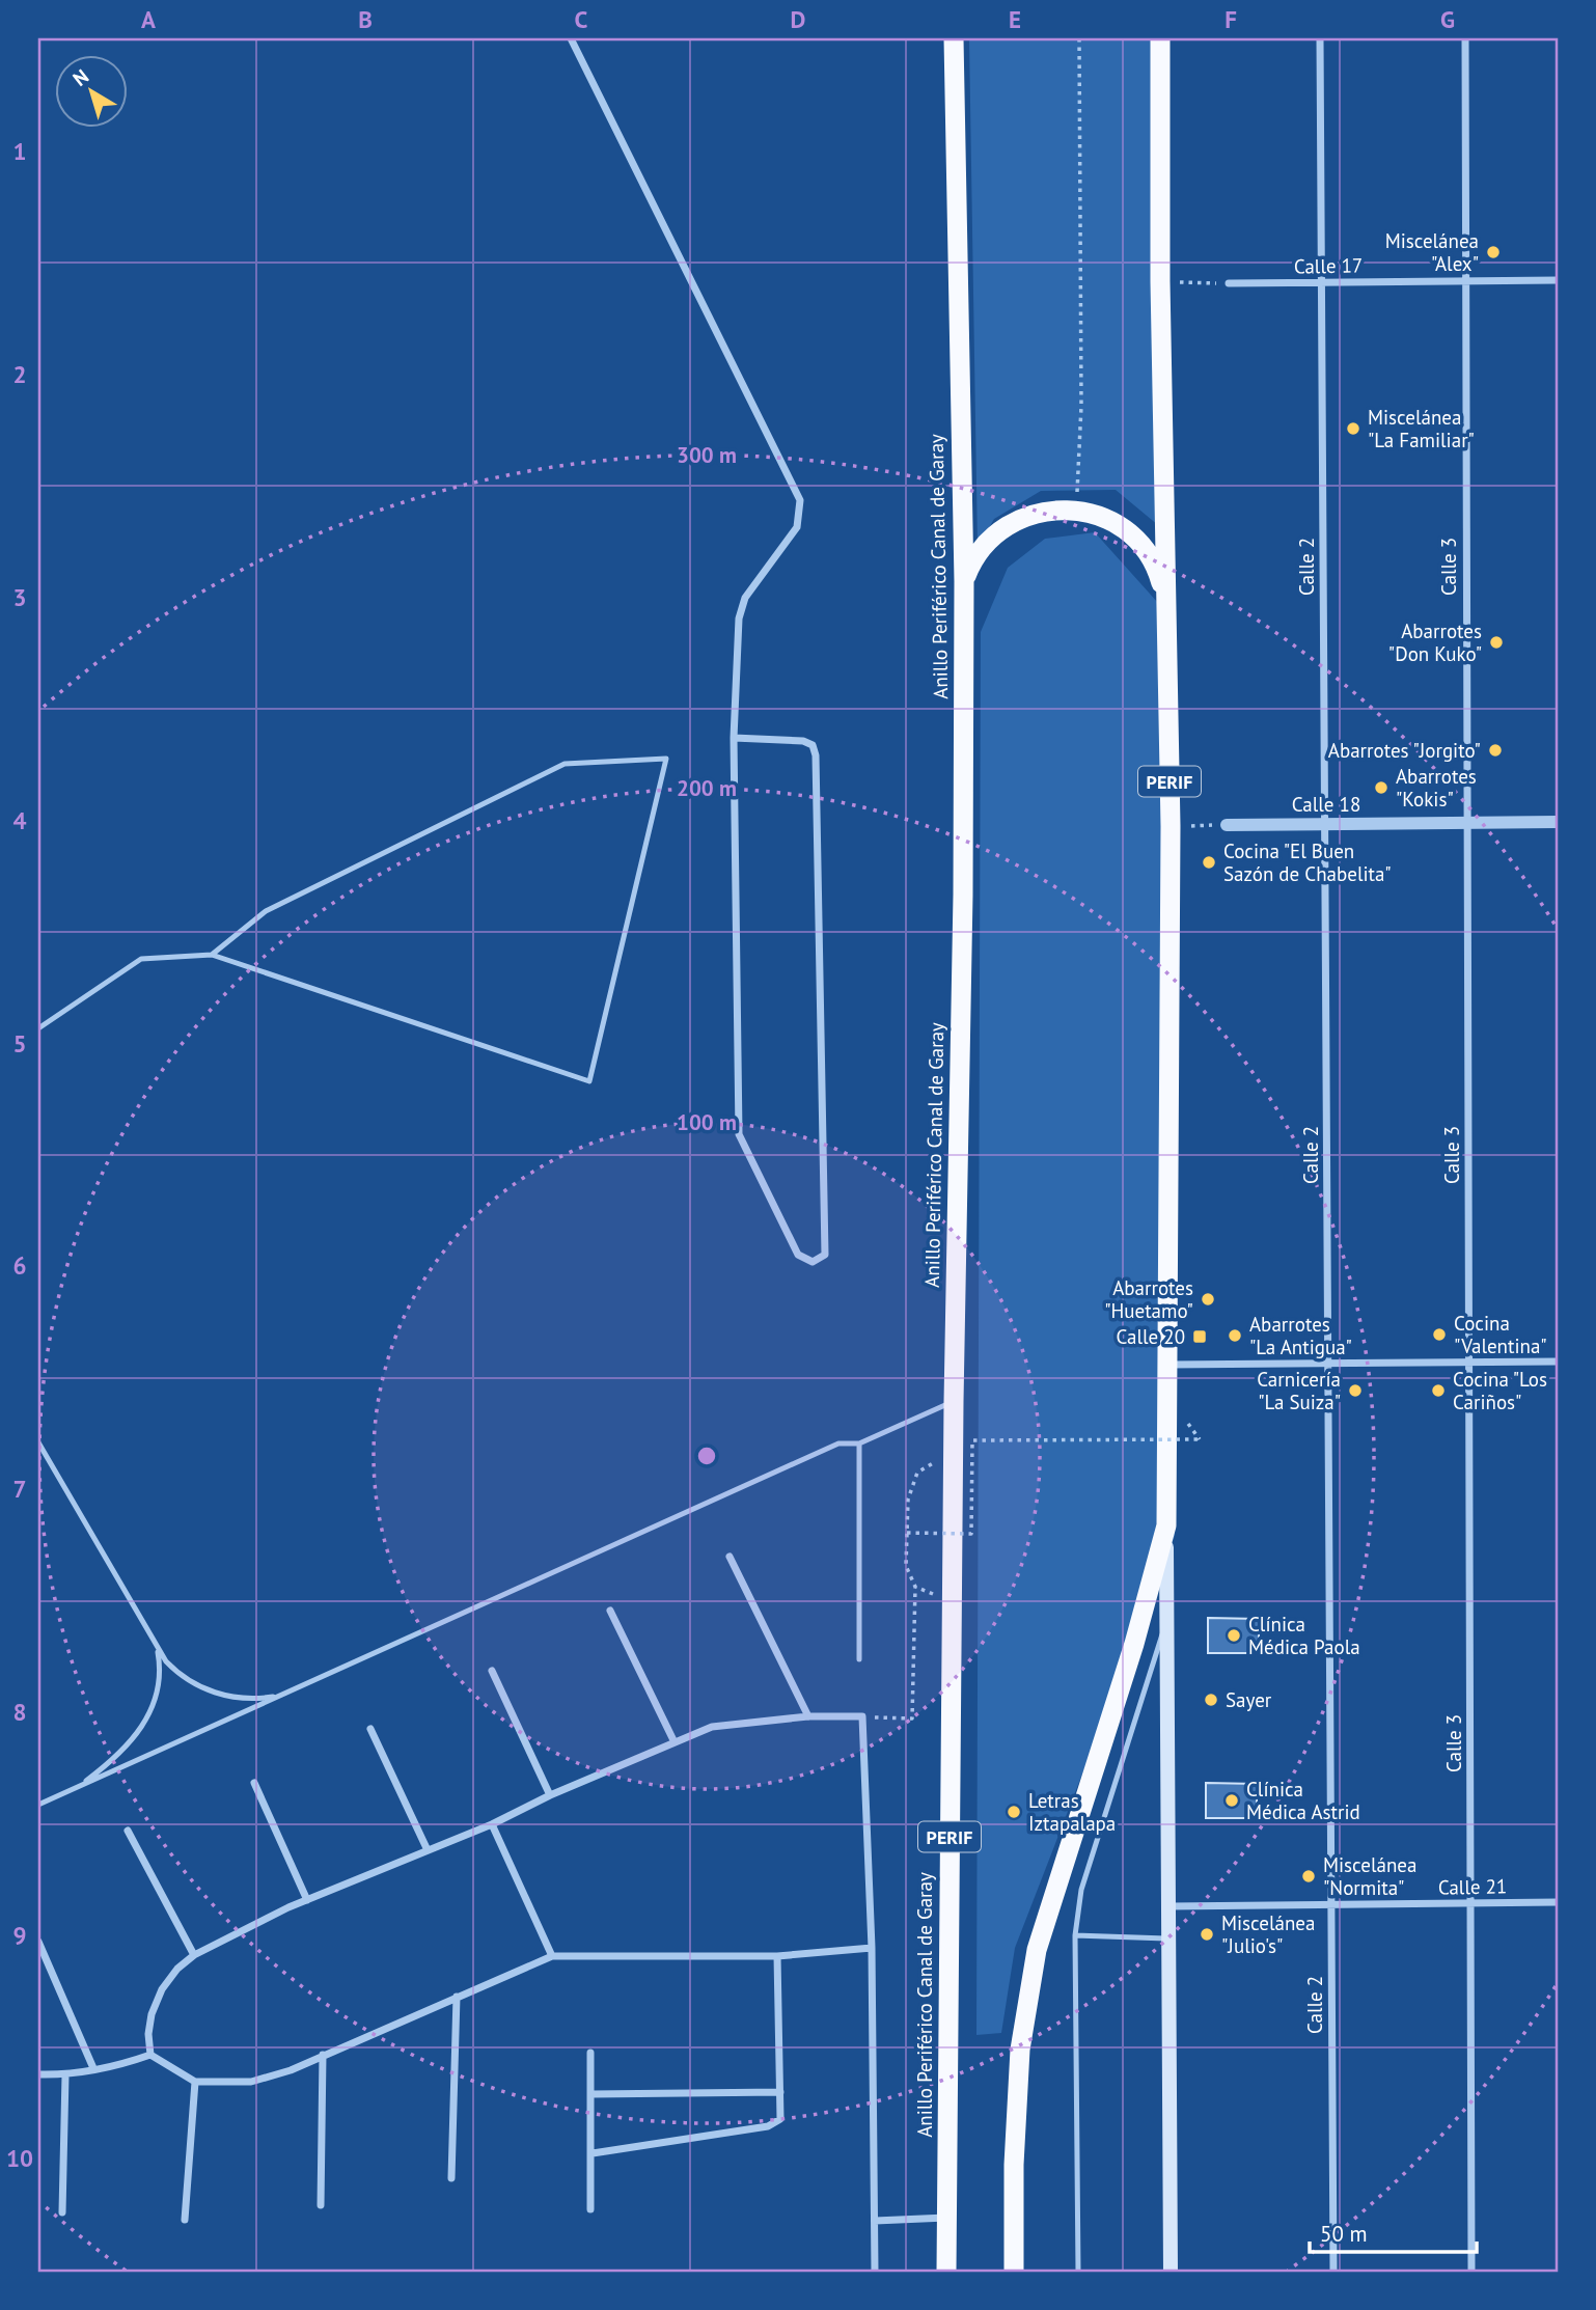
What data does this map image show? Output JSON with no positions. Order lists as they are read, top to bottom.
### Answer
{
  "streets": {
    "highway": ["Anillo Periférico Canal de Garay", "PERIF"],
    "street": [
      "Calle 17",
      "Calle 2",
      "Calle 3",
      "Calle 18",
      "Calle 21"
    ]
  },
  "crossings": [
    ["Calle 17", "Calle 2"],
    ["Calle 17", "Calle 3"],
    ["Calle 2", "Calle 18"],
    ["Calle 2", "Calle 21"],
    ["Calle 3", "Calle 18"],
    ["Calle 3", "Calle 21"],
    ["PERIF", "Calle 21"]
  ],
  "places": {
    "other": [
      "Miscelánea \"Alex\"",
      "Miscelánea \"La Familiar\"",
      "Abarrotes \"Don Kuko\"",
      "Abarrotes \"Jorgito\"",
      "Abarrotes \"Kokis\"",
      "Cocina \"El Buen Sazón de Chabelita\"",
      "Abarrotes \"Huetamo\"",
      "Cocina \"Valentina\"",
      "Abarrotes \"La Antigua\"",
      "Carnicería \"La Suiza\"",
      "Cocina \"Los Cariños\"",
      "Clínica Médica Paola",
      "Sayer",
      "Clínica Médica Astrid",
      "Letras Iztapalapa",
      "Miscelánea \"Normita\"",
      "Miscelánea \"Julio's\""
    ],
    "transit": ["Calle 20"]
  },
  "scale_bar": "50 m",
  "north": "top left",
  "grid": {
    "columns": [
      "A",
      "B",
      "C",
      "D",
      "E",
      "F",
      "G"
    ],
    "rows": [
      "1",
      "2",
      "3",
      "4",
      "5",
      "6",
      "7",
      "8",
      "9",
      "10"
    ]
  },
  "rings": ["300 m", "200 m", "100 m"]
}
